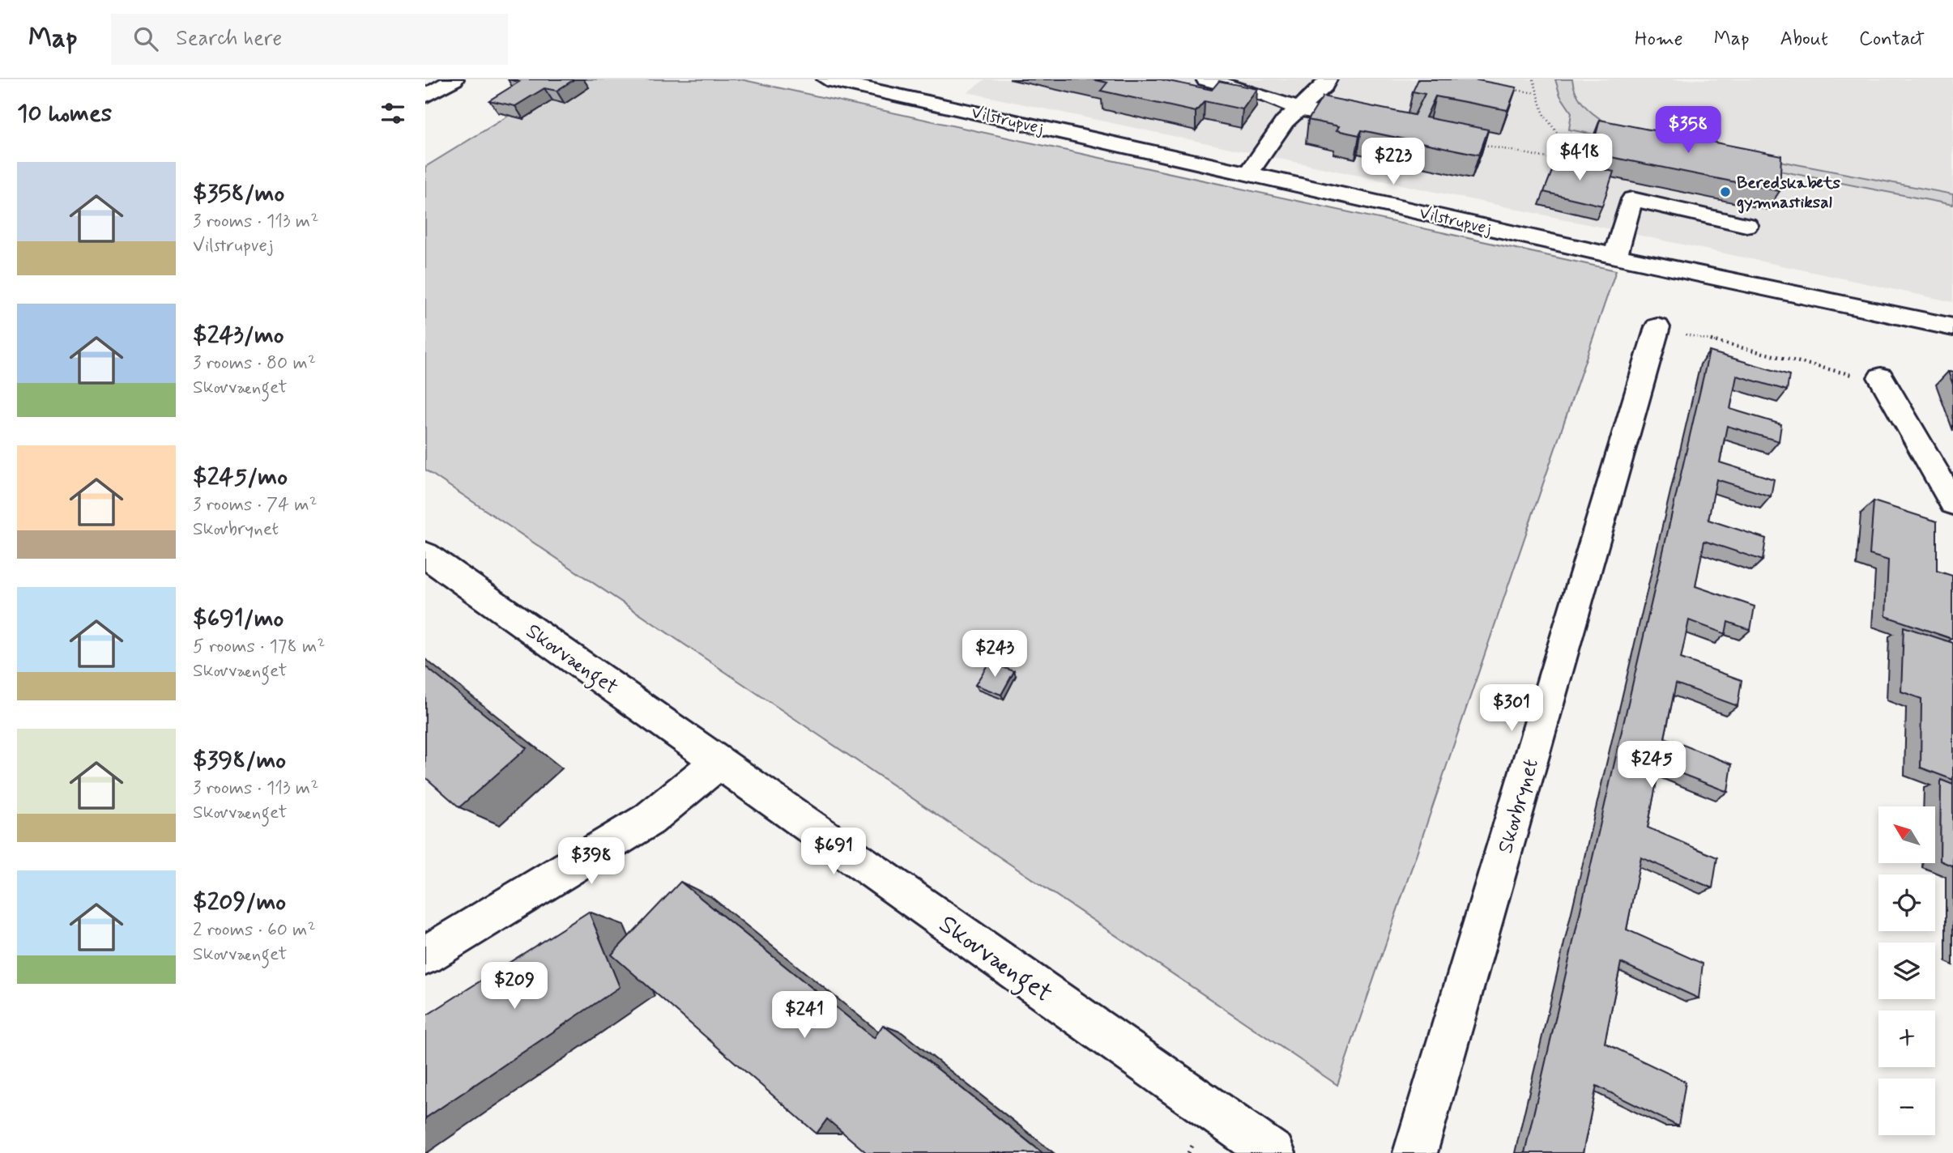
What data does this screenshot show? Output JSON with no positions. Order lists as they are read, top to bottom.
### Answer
{
  "streets": {
    "street": ["Vilstrupvej", "Skovvænget", "Skovbrynet"]
  },
  "places": ["Beredskabets gymnastiksal"],
  "north": "top left",
  "page": {
    "header": "Map",
    "search": "Search here",
    "nav": [
      "Home",
      "Map",
      "About",
      "Contact"
    ],
    "heading": "10 homes",
    "price": [
      "$358",
      "$418",
      "$223",
      "$243",
      "$301",
      "$245",
      "$691",
      "$398",
      "$209",
      "$241"
    ],
    "list": [
      {
        "name": "$358/mo",
        "note": "3 rooms · 113 m² · Vilstrupvej"
      },
      {
        "name": "$243/mo",
        "note": "3 rooms · 80 m² · Skovvænget"
      },
      {
        "name": "$245/mo",
        "note": "3 rooms · 74 m² · Skovbrynet"
      },
      {
        "name": "$691/mo",
        "note": "5 rooms · 178 m² · Skovvænget"
      },
      {
        "name": "$398/mo",
        "note": "3 rooms · 113 m² · Skovvænget"
      },
      {
        "name": "$209/mo",
        "note": "2 rooms · 60 m² · Skovvænget"
      }
    ],
    "map_buttons": ["+", "−"]
  }
}
